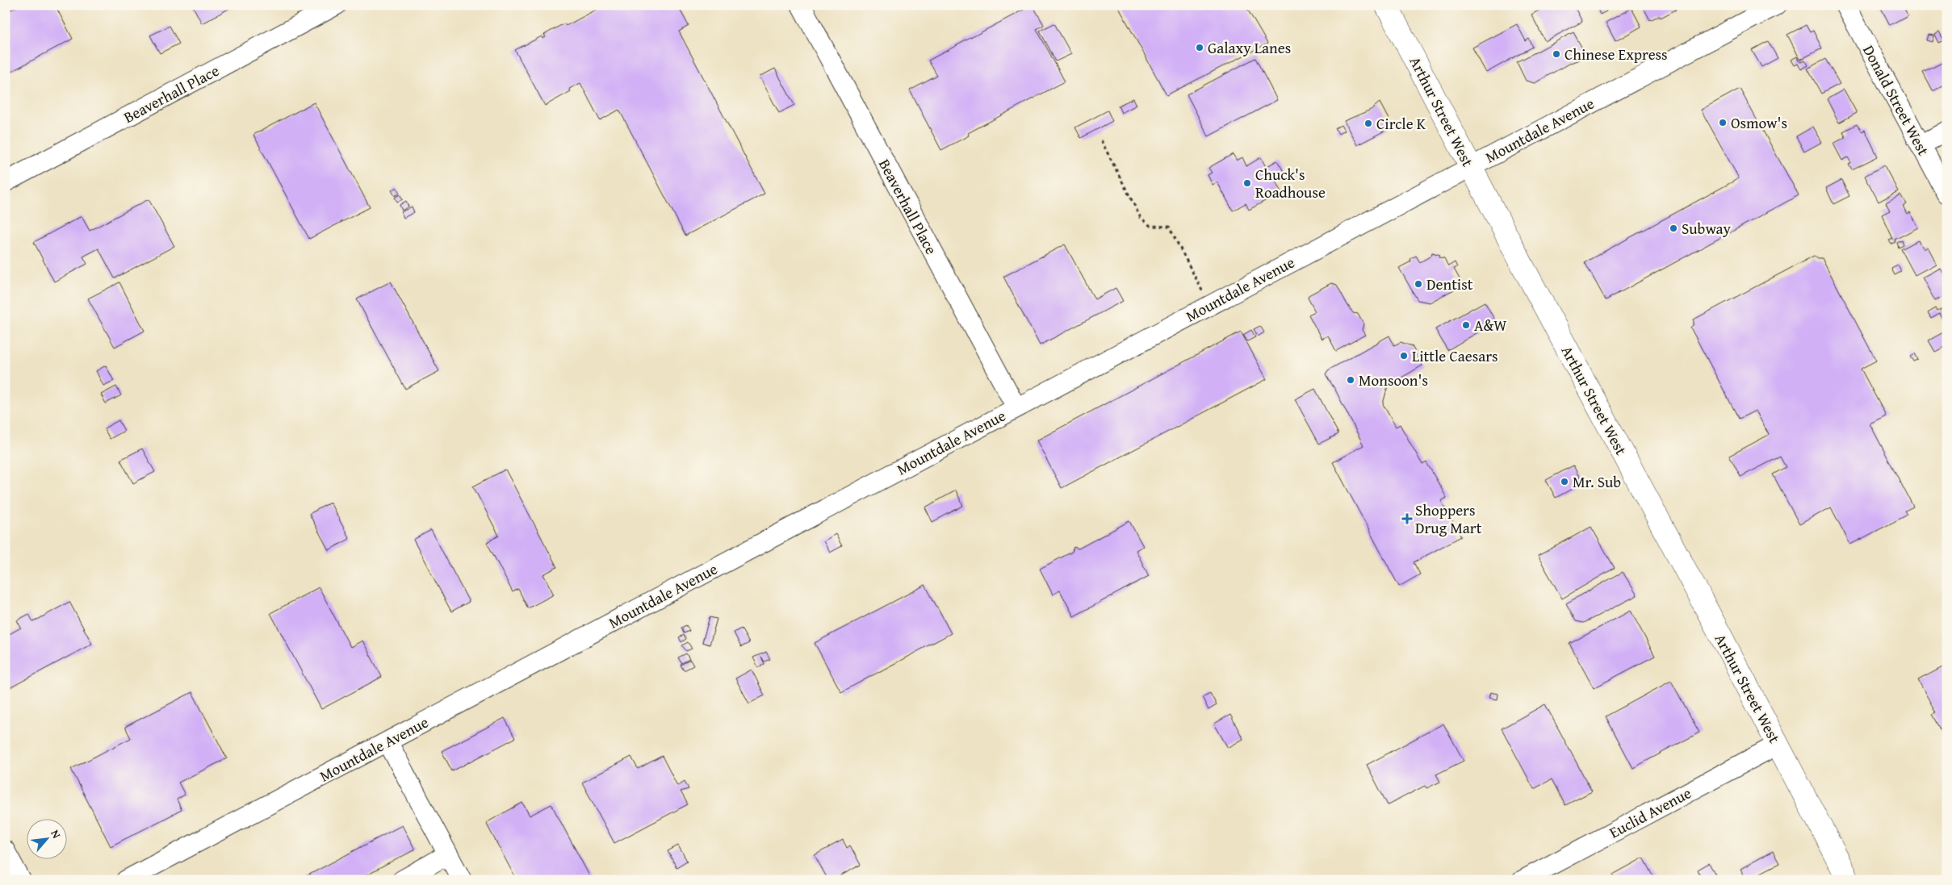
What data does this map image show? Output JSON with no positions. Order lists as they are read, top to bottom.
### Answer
{
  "streets": {
    "main road": ["Arthur Street West"],
    "street": [
      "Beaverhall Place",
      "Donald Street West",
      "Mountdale Avenue",
      "Euclid Avenue"
    ]
  },
  "crossings": [
    ["Beaverhall Place", "Mountdale Avenue"],
    ["Arthur Street West", "Mountdale Avenue"],
    ["Arthur Street West", "Euclid Avenue"]
  ],
  "places": {
    "other": [
      "Galaxy Lanes",
      "Chinese Express",
      "Osmow's",
      "Circle K",
      "Chuck's Roadhouse",
      "Subway",
      "Dentist",
      "A&W",
      "Little Caesars",
      "Monsoon's",
      "Mr. Sub"
    ],
    "health": ["Shoppers Drug Mart"]
  },
  "north": "top right"
}
